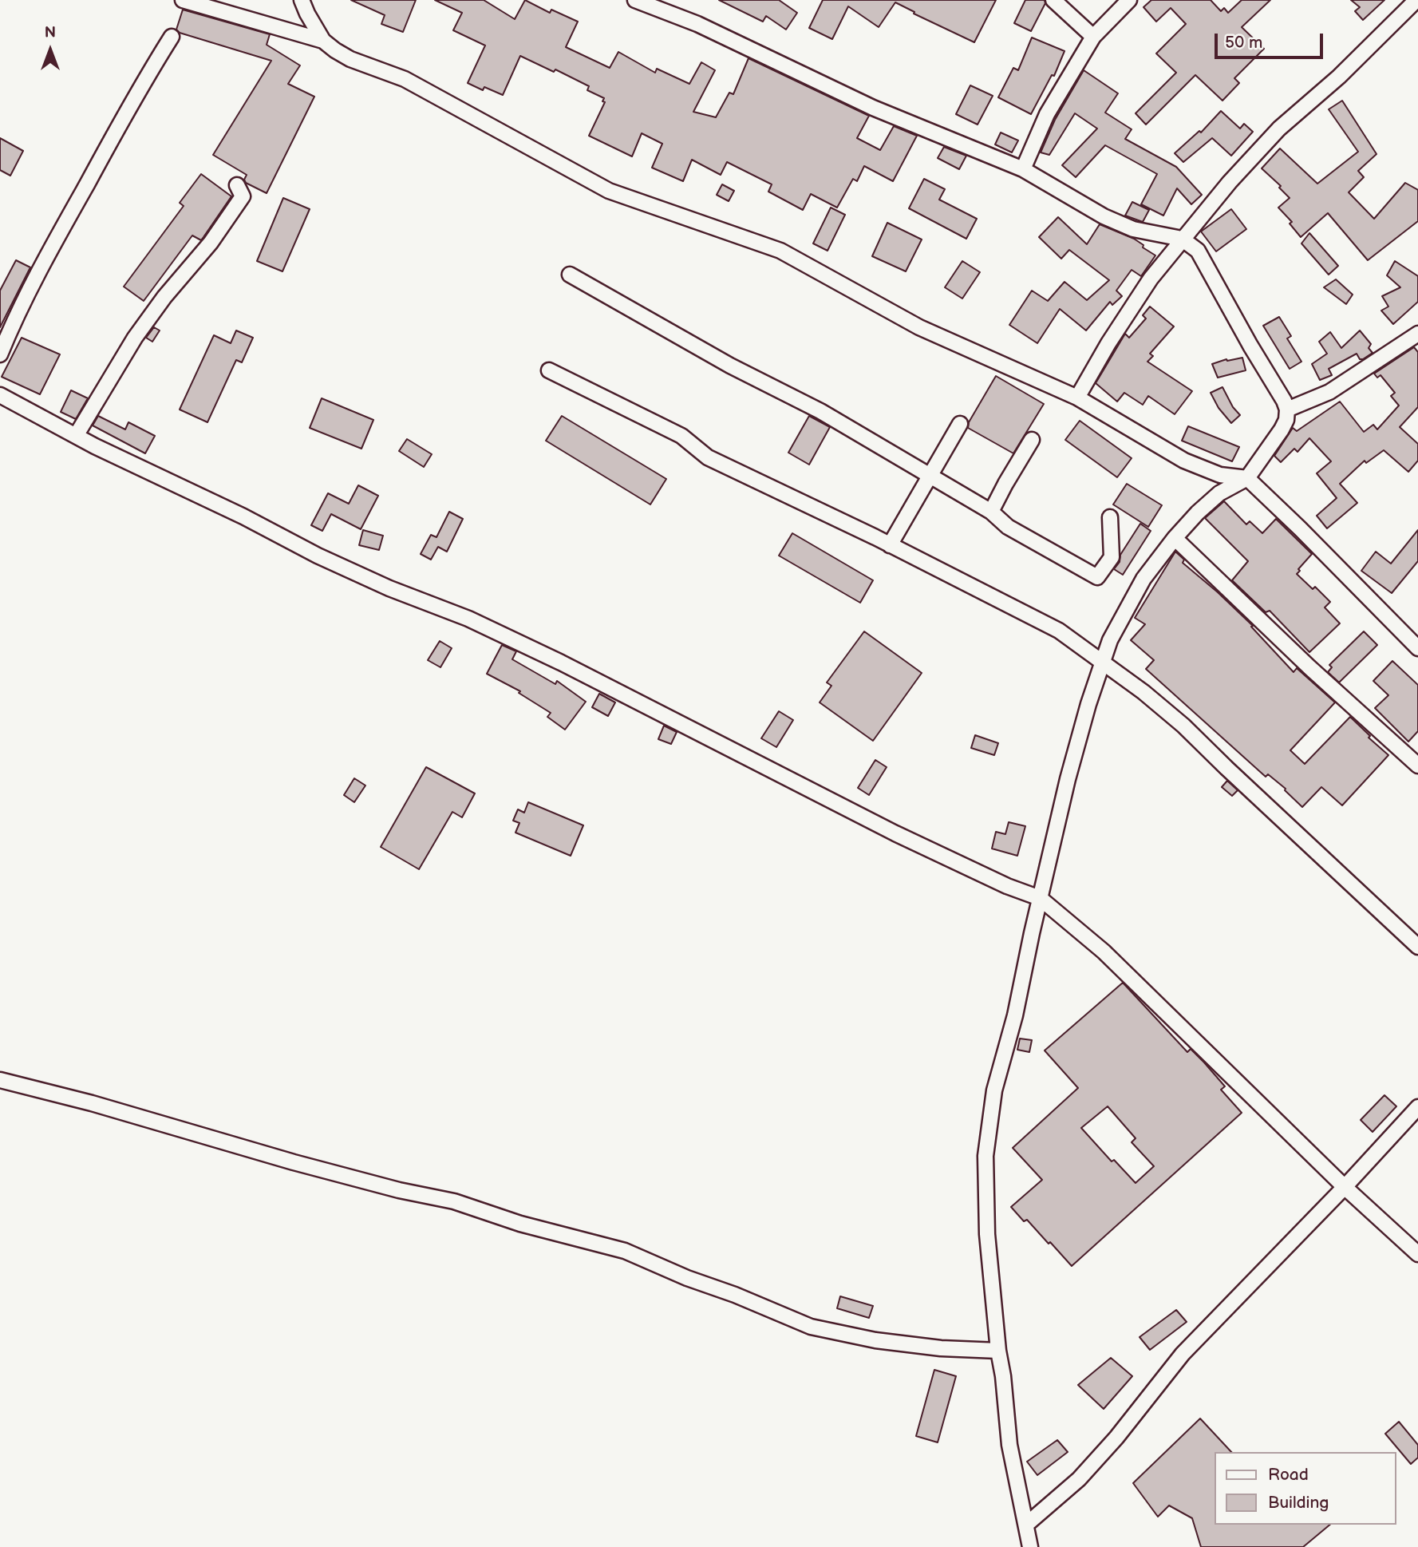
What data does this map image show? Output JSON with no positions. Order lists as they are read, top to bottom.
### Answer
{
  "legend": ["Road", "Building"],
  "scale_bar": "50 m",
  "north": "top"
}
